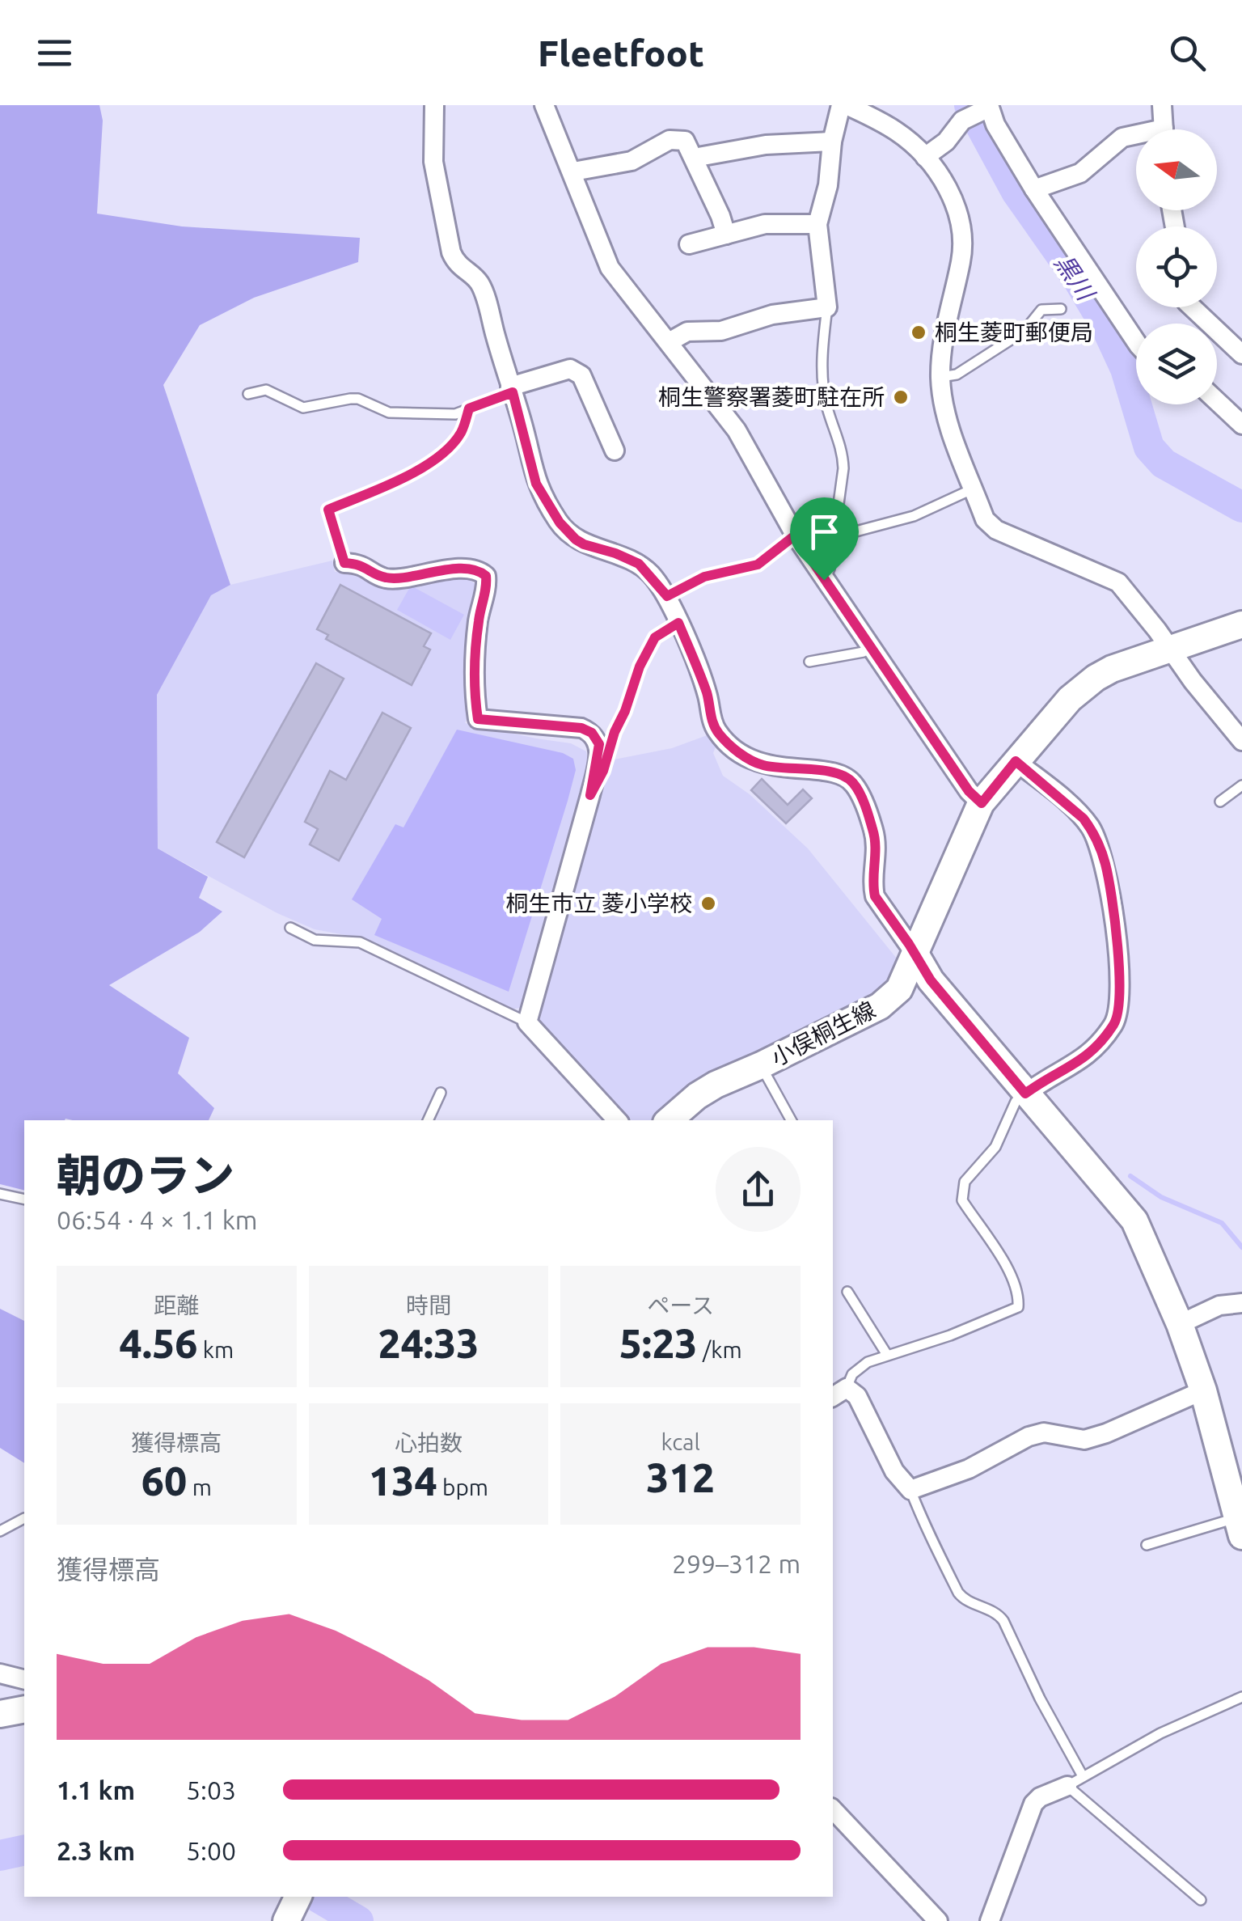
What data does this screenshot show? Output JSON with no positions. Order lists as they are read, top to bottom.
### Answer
{
  "streets": {
    "main road": ["小俣桐生線"]
  },
  "water": ["黒川"],
  "places": ["桐生菱町郵便局", "桐生警察署菱町駐在所", "桐生市立 菱小学校"],
  "north": "left",
  "page": {
    "header": "Fleetfoot",
    "heading": ["朝のラン", "06:54 · 4 × 1.1 km"],
    "stats": [
      ["距離", "4.56 km"],
      ["時間", "24:33"],
      ["ペース", "5:23 /km"],
      ["獲得標高", "60 m"],
      ["心拍数", "134 bpm"],
      ["kcal", "312"]
    ],
    "chart": ["獲得標高", "299–312 m"],
    "list": [
      {
        "name": "1.1 km",
        "note": "5:03"
      },
      {
        "name": "2.3 km",
        "note": "5:00"
      }
    ]
  }
}
